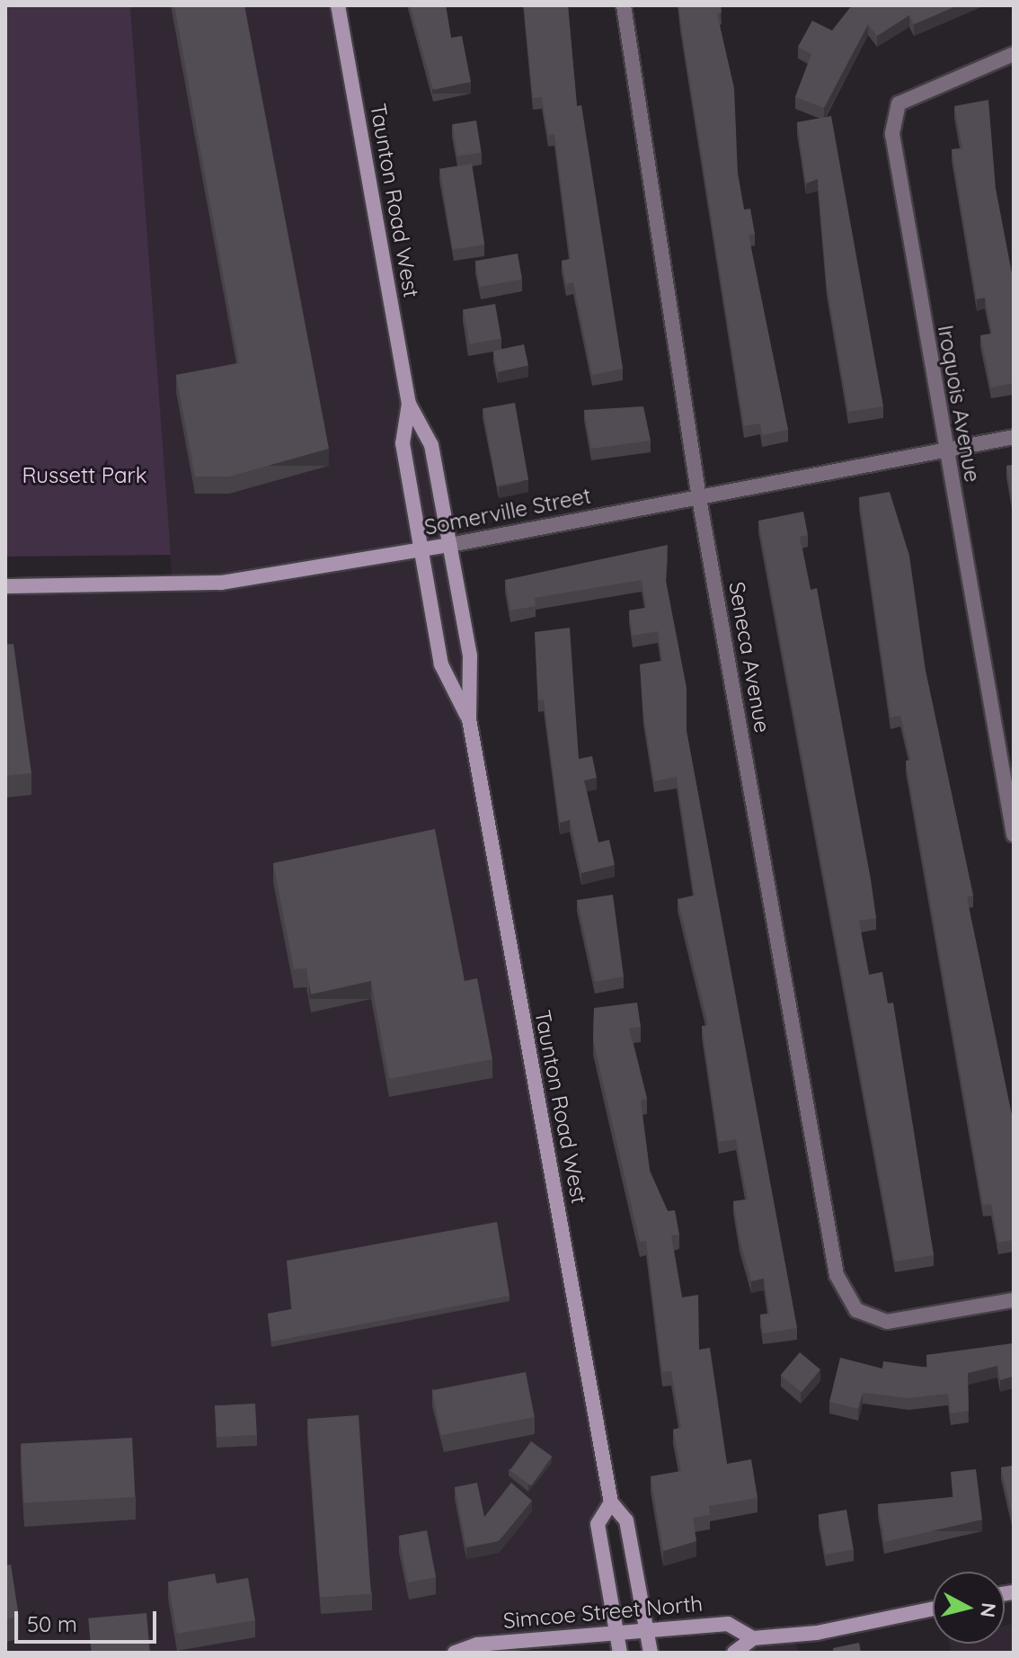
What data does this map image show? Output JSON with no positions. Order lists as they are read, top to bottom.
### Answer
{
  "streets": {
    "main road": ["Taunton Road West", "Somerville Street", "Simcoe Street North"],
    "street": ["Iroquois Avenue", "Seneca Avenue"]
  },
  "crossings": [
    ["Taunton Road West", "Somerville Street"],
    ["Taunton Road West", "Simcoe Street North"],
    ["Iroquois Avenue", "Somerville Street"],
    ["Somerville Street", "Seneca Avenue"]
  ],
  "parks": ["Russett Park"],
  "scale_bar": "50 m",
  "north": "right"
}
